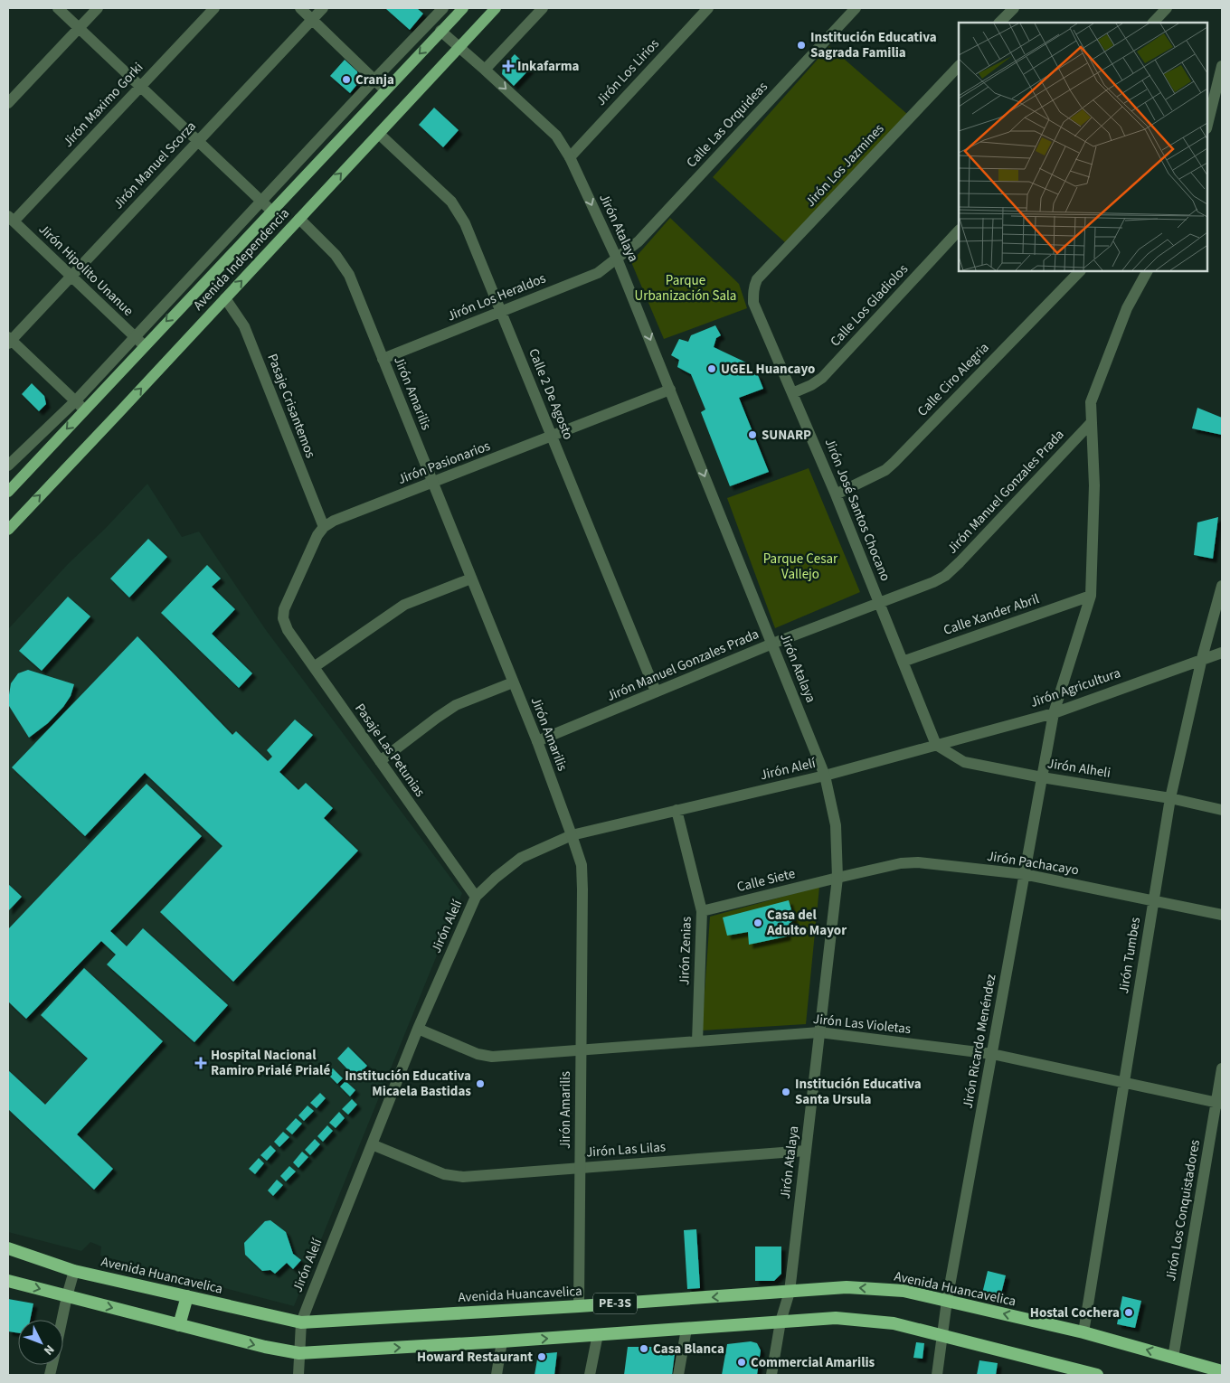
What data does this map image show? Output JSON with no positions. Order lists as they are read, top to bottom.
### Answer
{
  "streets": {
    "highway": ["Avenida Huancavelica", "PE-3S"],
    "main road": ["Avenida Independencia"],
    "street": [
      "Jirón Los Lirios",
      "Jirón Maximo Gorki",
      "Calle Las Orquideas",
      "Jirón Manuel Scorza",
      "Jirón Los Jazmines",
      "Jirón Atalaya",
      "Jirón Hipolito Unanue",
      "Jirón Los Heraldos",
      "Calle Los Gladiolos",
      "Calle Ciro Alegria",
      "Jirón Amarilis",
      "Calle 2 De Agosto",
      "Pasaje Crisantemos",
      "Jirón Pasionarios",
      "Jirón Manuel Gonzales Prada",
      "Jirón José Santos Chocano",
      "Calle Xander Abril",
      "Jirón Agricultura",
      "Pasaje Las Petunias",
      "Jirón Alheli",
      "Jirón Alelí",
      "Jirón Pachacayo",
      "Calle Siete",
      "Jirón Zenias",
      "Jirón Tumbes",
      "Jirón Las Violetas",
      "Jirón Ricardo Menéndez",
      "Jirón Las Lilas",
      "Jirón Los Conquistadores"
    ]
  },
  "crossings": [
    ["Jirón Los Lirios", "Jirón Atalaya"],
    ["Jirón Maximo Gorki", "Jirón Hipolito Unanue"],
    ["Calle Las Orquideas", "Jirón Atalaya"],
    ["Calle Las Orquideas", "Jirón Los Heraldos"],
    ["Jirón Manuel Scorza", "Jirón Hipolito Unanue"],
    ["Jirón Los Jazmines", "Jirón José Santos Chocano"],
    ["Jirón Atalaya", "Avenida Independencia"],
    ["Jirón Atalaya", "Jirón Los Heraldos"],
    ["Jirón Atalaya", "Jirón Pasionarios"],
    ["Jirón Atalaya", "Jirón Manuel Gonzales Prada"],
    ["Jirón Atalaya", "Jirón Alelí"],
    ["Jirón Atalaya", "Jirón Pachacayo"],
    ["Jirón Atalaya", "Calle Siete"],
    ["Jirón Atalaya", "Jirón Las Violetas"],
    ["Jirón Atalaya", "Jirón Las Lilas"],
    ["Jirón Atalaya", "Avenida Huancavelica"],
    ["Jirón Atalaya", "PE-3S"],
    ["Avenida Independencia", "Jirón Hipolito Unanue"],
    ["Avenida Independencia", "Jirón Amarilis"],
    ["Avenida Independencia", "Calle 2 De Agosto"],
    ["Avenida Independencia", "Pasaje Crisantemos"],
    ["Jirón Los Heraldos", "Jirón Amarilis"],
    ["Jirón Los Heraldos", "Calle 2 De Agosto"],
    ["Calle Los Gladiolos", "Jirón José Santos Chocano"],
    ["Calle Ciro Alegria", "Jirón José Santos Chocano"],
    ["Jirón Amarilis", "Jirón Pasionarios"],
    ["Jirón Amarilis", "Jirón Manuel Gonzales Prada"],
    ["Jirón Amarilis", "Jirón Alelí"],
    ["Jirón Amarilis", "Jirón Las Violetas"],
    ["Jirón Amarilis", "Jirón Las Lilas"],
    ["Jirón Amarilis", "Avenida Huancavelica"],
    ["Calle 2 De Agosto", "Jirón Pasionarios"],
    ["Calle 2 De Agosto", "Jirón Manuel Gonzales Prada"],
    ["Pasaje Crisantemos", "Jirón Pasionarios"],
    ["Jirón Pasionarios", "Pasaje Las Petunias"],
    ["Jirón Manuel Gonzales Prada", "Jirón José Santos Chocano"],
    ["Jirón Manuel Gonzales Prada", "Jirón Ricardo Menéndez"],
    ["Jirón José Santos Chocano", "Calle Xander Abril"],
    ["Jirón José Santos Chocano", "Jirón Agricultura"],
    ["Jirón José Santos Chocano", "Jirón Alheli"],
    ["Jirón José Santos Chocano", "Jirón Alelí"],
    ["Calle Xander Abril", "Jirón Ricardo Menéndez"],
    ["Jirón Agricultura", "Jirón Alheli"],
    ["Jirón Agricultura", "Jirón Alelí"],
    ["Jirón Agricultura", "Jirón Tumbes"],
    ["Jirón Agricultura", "Jirón Ricardo Menéndez"],
    ["Pasaje Las Petunias", "Jirón Alelí"],
    ["Jirón Alheli", "Jirón Alelí"],
    ["Jirón Alheli", "Jirón Tumbes"],
    ["Jirón Alheli", "Jirón Ricardo Menéndez"],
    ["Jirón Alelí", "Jirón Zenias"],
    ["Jirón Alelí", "Jirón Las Violetas"],
    ["Jirón Alelí", "Jirón Las Lilas"],
    ["Jirón Alelí", "Avenida Huancavelica"],
    ["Jirón Alelí", "PE-3S"],
    ["Jirón Pachacayo", "Calle Siete"],
    ["Jirón Pachacayo", "Jirón Tumbes"],
    ["Jirón Pachacayo", "Jirón Ricardo Menéndez"],
    ["Calle Siete", "Jirón Zenias"],
    ["Jirón Zenias", "Jirón Las Violetas"],
    ["Jirón Tumbes", "Jirón Las Violetas"],
    ["Jirón Tumbes", "Avenida Huancavelica"],
    ["Jirón Las Violetas", "Jirón Ricardo Menéndez"],
    ["Jirón Las Violetas", "Jirón Los Conquistadores"],
    ["Jirón Ricardo Menéndez", "Avenida Huancavelica"],
    ["Jirón Ricardo Menéndez", "PE-3S"],
    ["Jirón Los Conquistadores", "Avenida Huancavelica"]
  ],
  "one_way": ["Jirón Atalaya"],
  "parks": ["Parque Urbanización Sala", "Parque Cesar Vallejo"],
  "places": {
    "other": [
      "Institución Educativa Sagrada Familia",
      "Cranja",
      "UGEL Huancayo",
      "SUNARP",
      "Casa del Adulto Mayor",
      "Institución Educativa Micaela Bastidas",
      "Institución Educativa Santa Ursula",
      "Hostal Cochera",
      "Casa Blanca",
      "Howard Restaurant",
      "Commercial Amarilis"
    ],
    "health": ["Inkafarma", "Hospital Nacional Ramiro Prialé Prialé"]
  },
  "north": "bottom right"
}
